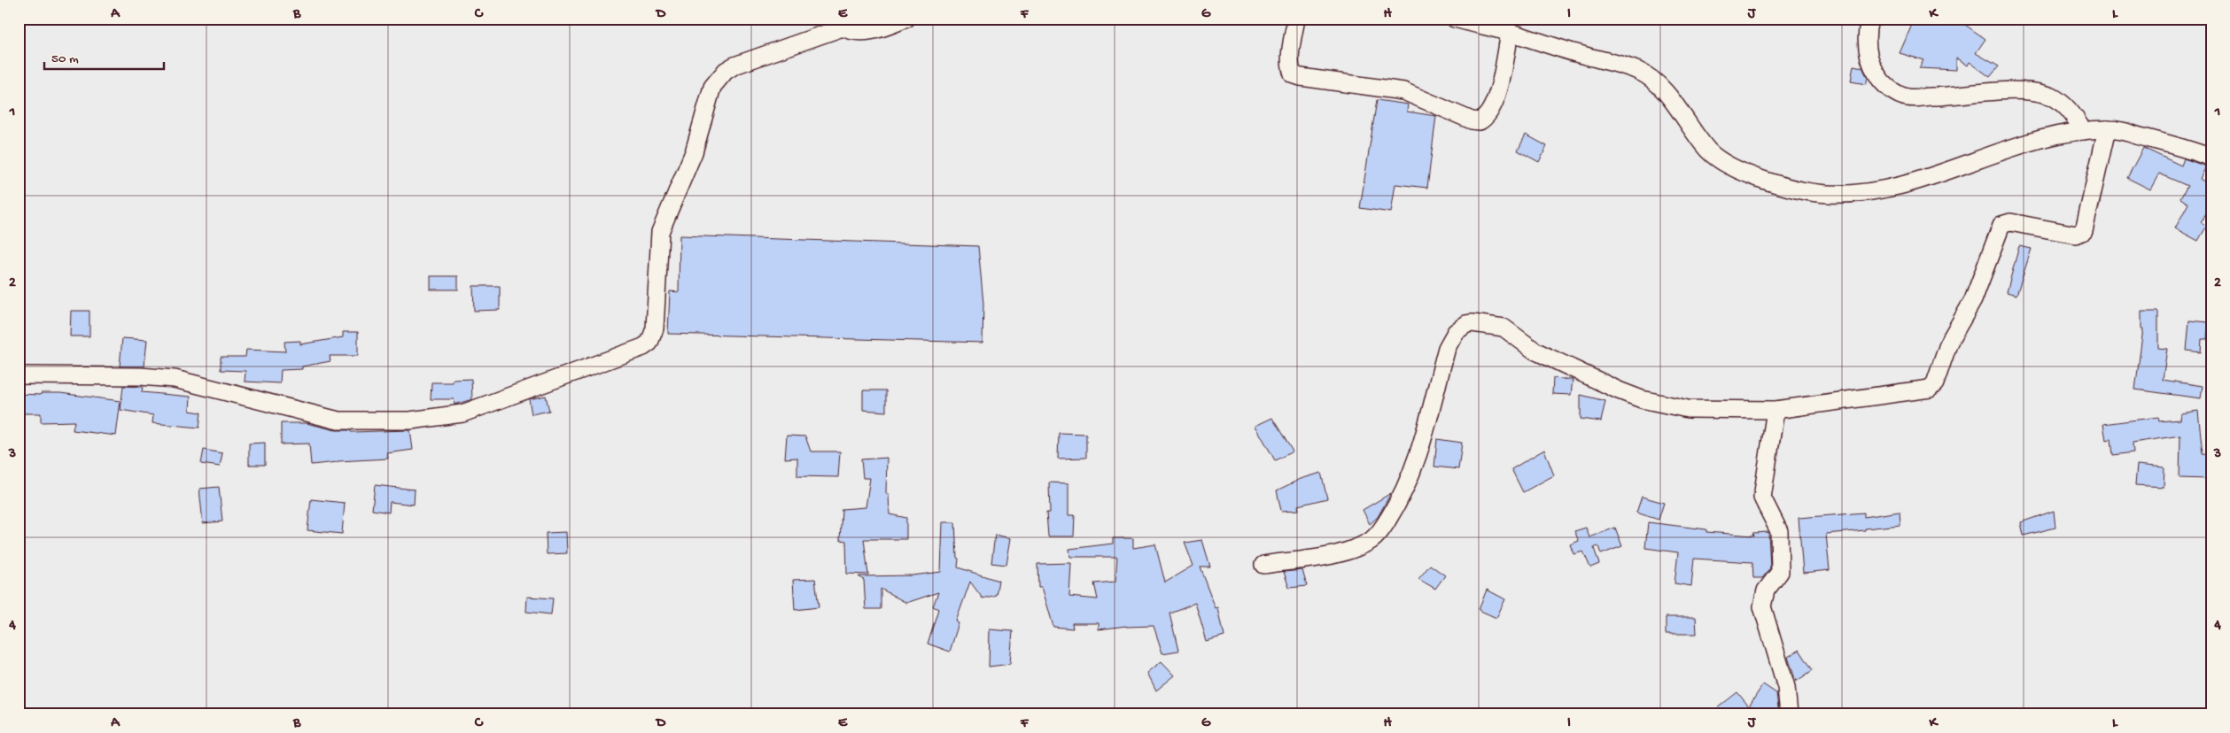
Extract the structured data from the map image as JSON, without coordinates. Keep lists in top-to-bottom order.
{
  "scale_bar": "50 m",
  "grid": {
    "columns": [
      "A",
      "B",
      "C",
      "D",
      "E",
      "F",
      "G",
      "H",
      "I",
      "J",
      "K",
      "L"
    ],
    "rows": [
      "1",
      "2",
      "3",
      "4"
    ]
  }
}
